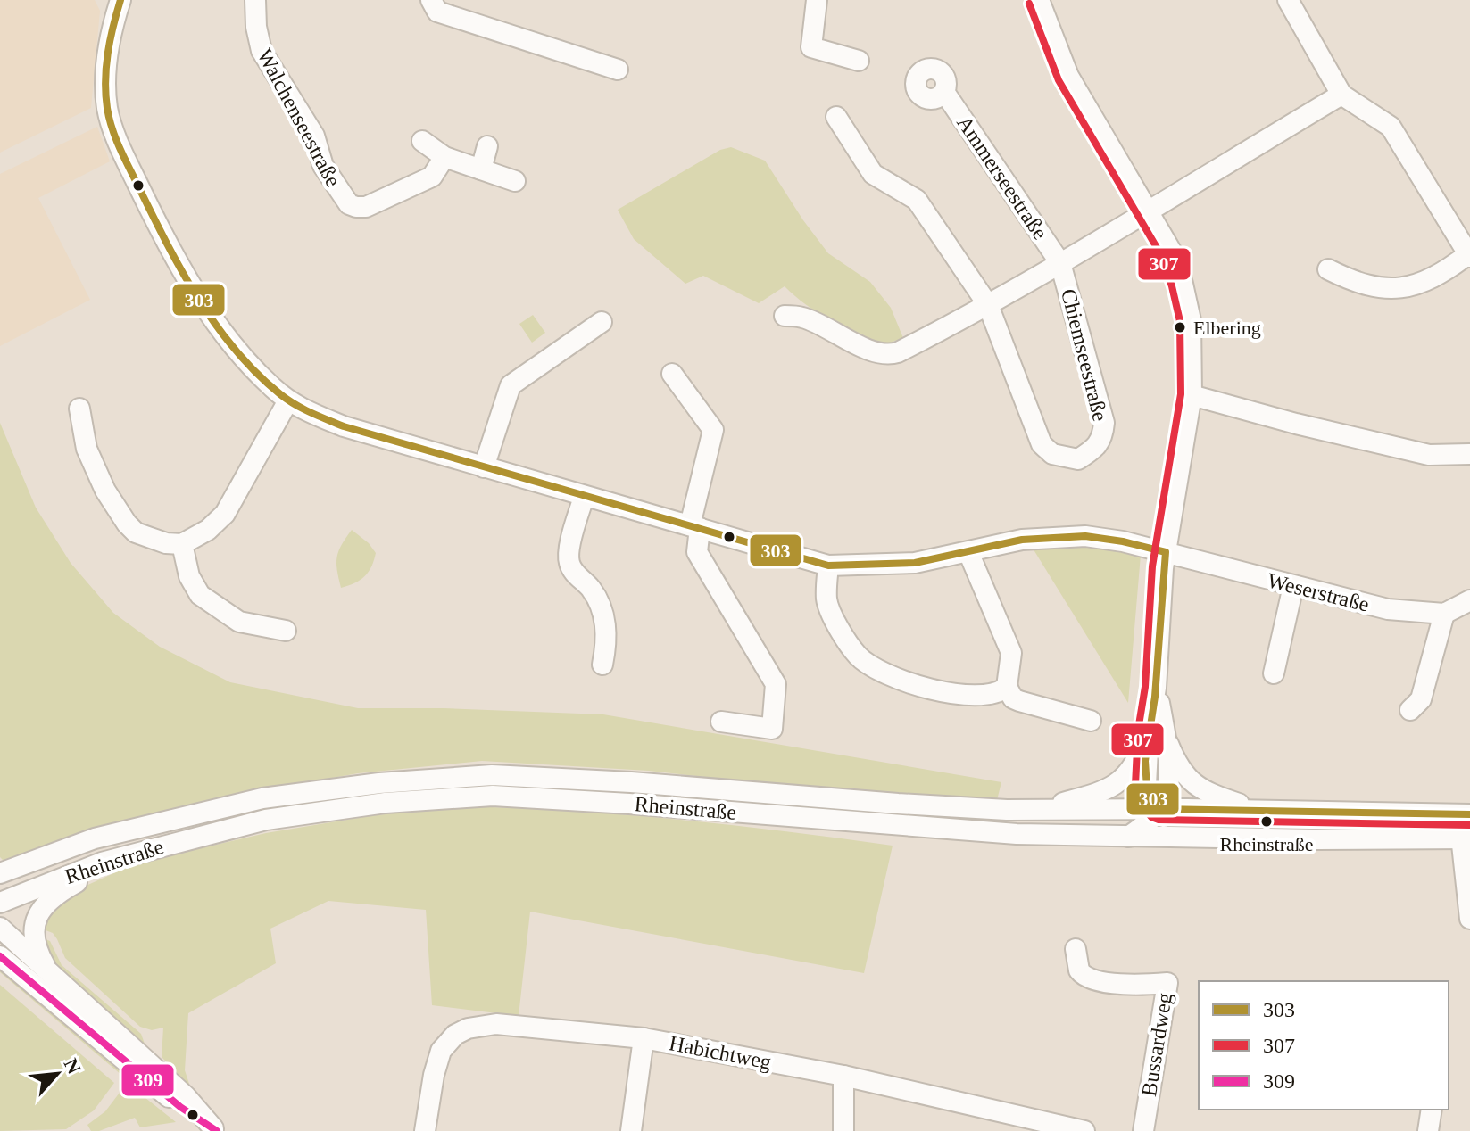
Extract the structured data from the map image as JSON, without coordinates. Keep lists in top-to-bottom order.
{
  "streets": {
    "street": [
      "Walchenseestraße",
      "Ammerseestraße",
      "Chiemseestraße",
      "Weserstraße",
      "Rheinstraße",
      "Bussardweg",
      "Habichtweg"
    ]
  },
  "crossings": [
    ["Ammerseestraße", "Chiemseestraße"]
  ],
  "places": ["Elbering", "Rheinstraße"],
  "lines": ["transit line 303", "transit line 307", "transit line 309"],
  "legend": ["303", "307", "309"],
  "north": "top right"
}
